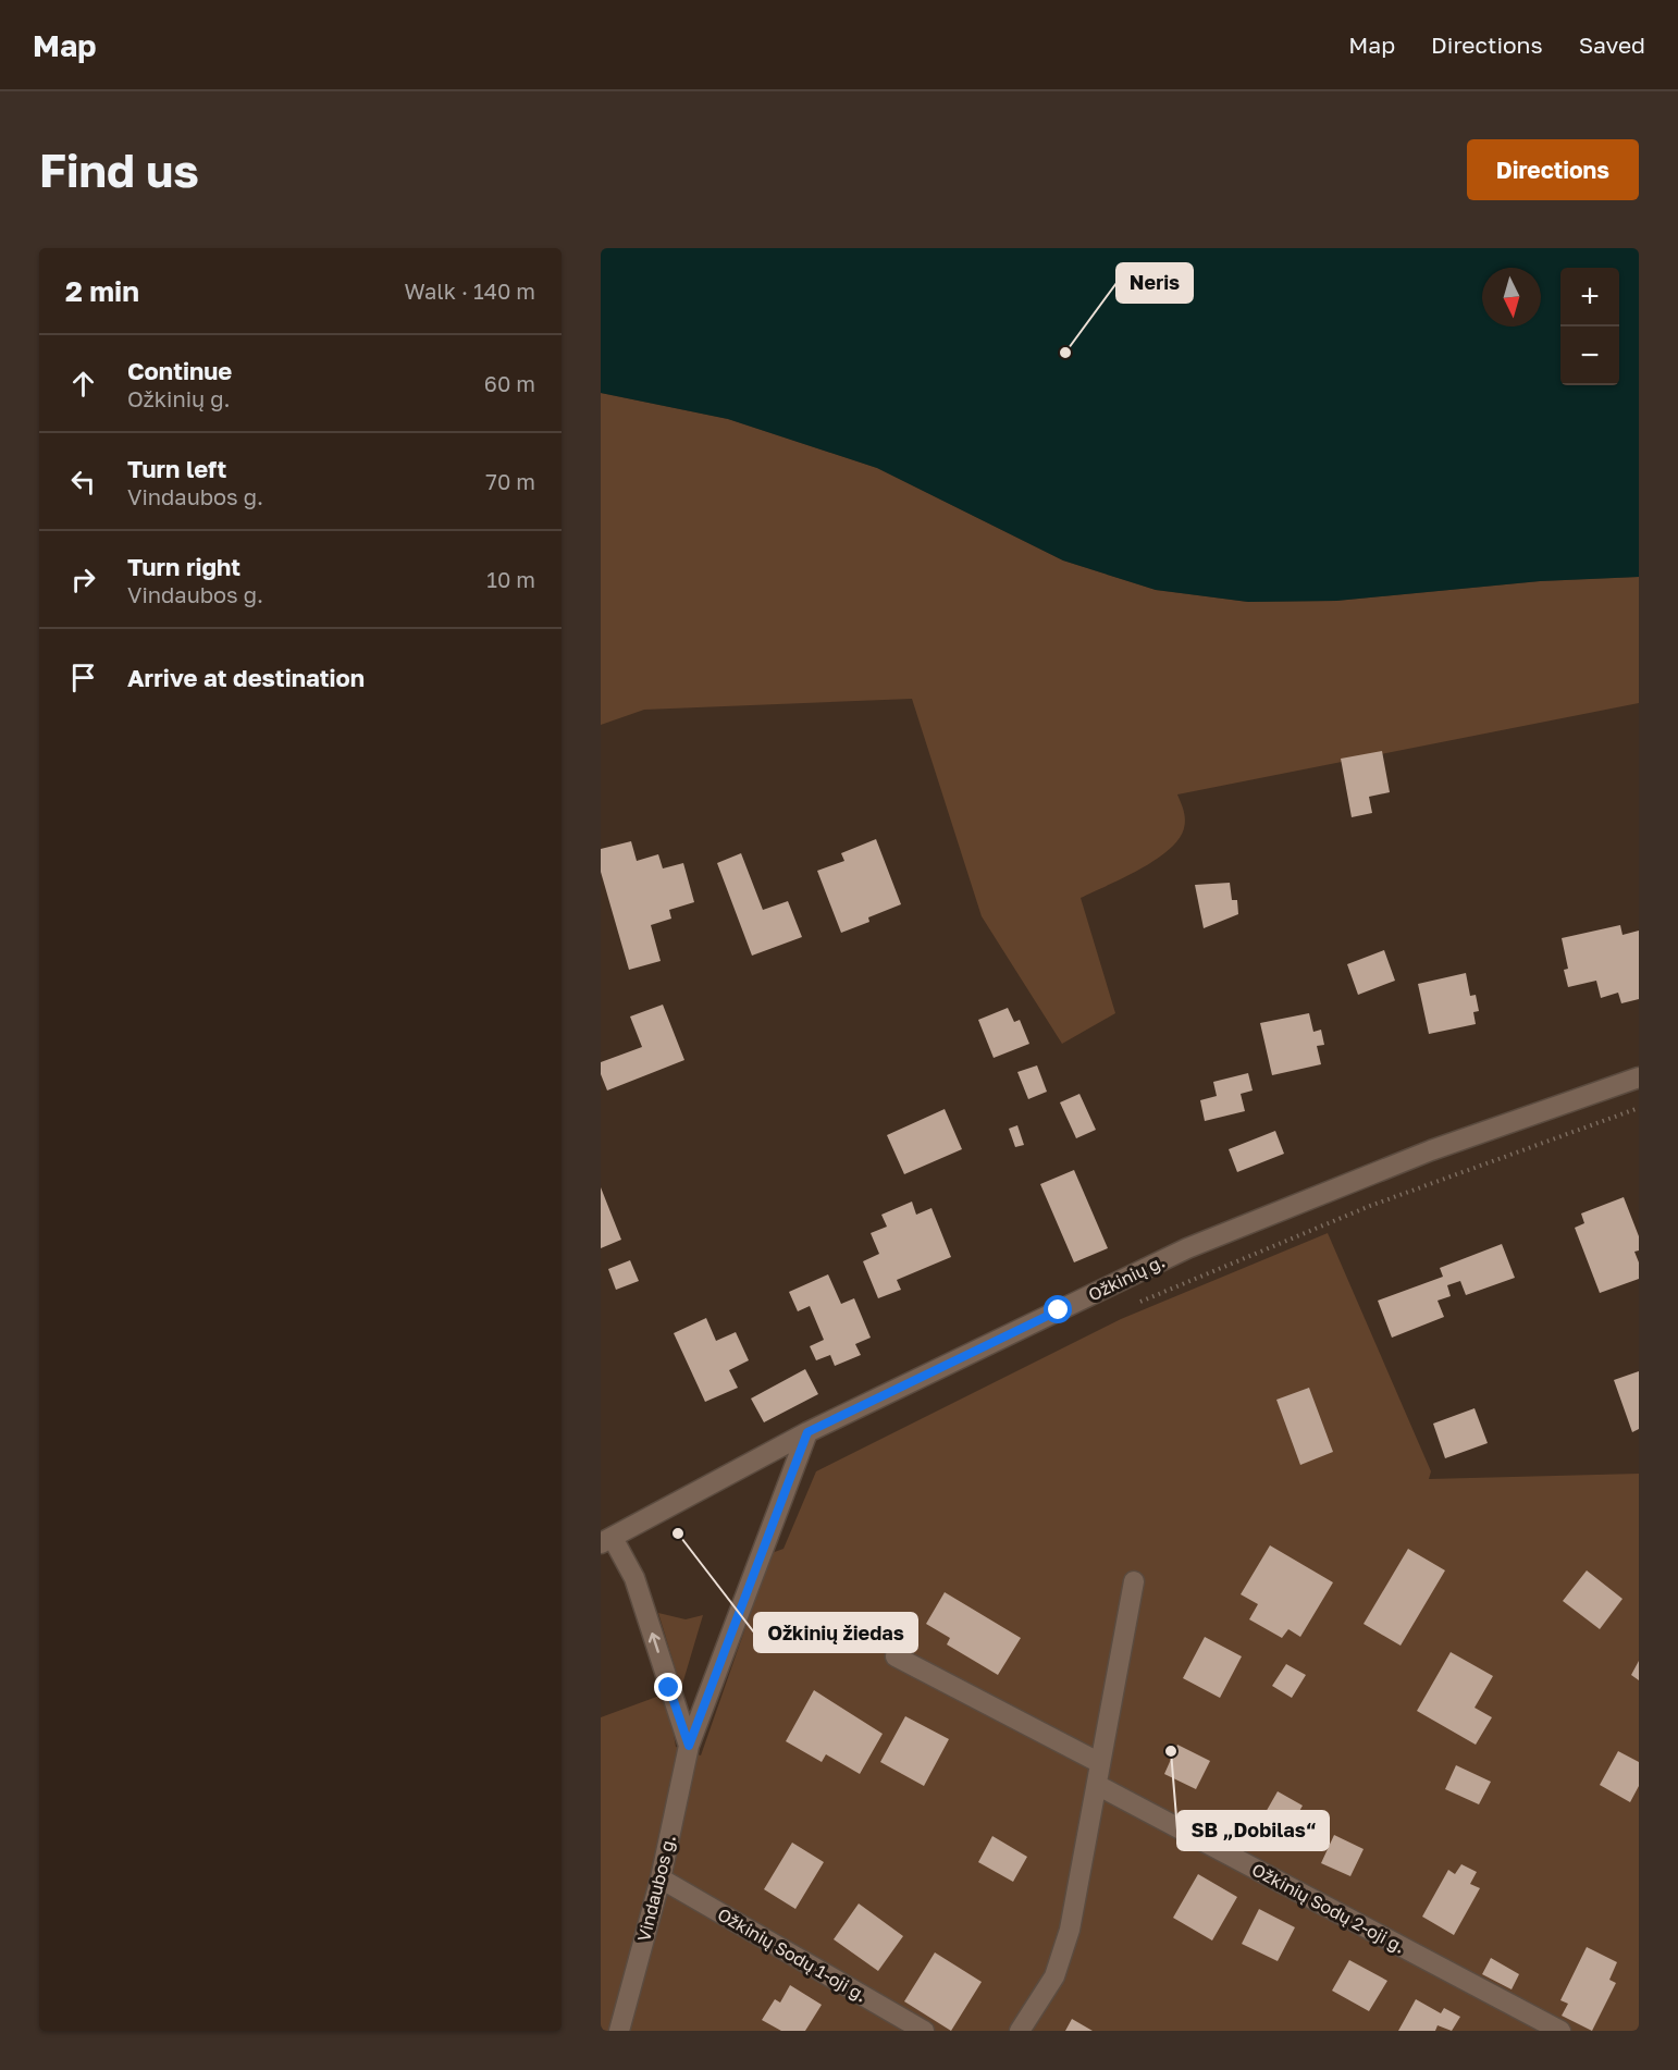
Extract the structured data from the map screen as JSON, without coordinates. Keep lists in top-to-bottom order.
{
  "streets": {
    "street": [
      "Ožkinių g.",
      "Vindaubos g.",
      "Ožkinių Sodų 2-oji g.",
      "Ožkinių Sodų 1-oji g."
    ]
  },
  "crossings": [
    ["Ožkinių g.", "Vindaubos g."],
    ["Vindaubos g.", "Ožkinių Sodų 1-oji g."]
  ],
  "places": ["Neris", "Ožkinių žiedas", "SB „Dobilas“"],
  "north": "bottom",
  "page": {
    "header": "Map",
    "nav": ["Map", "Directions", "Saved"],
    "buttons": "Directions",
    "title": "Find us",
    "heading": ["2 min", "Walk · 140 m"],
    "map_buttons": ["+", "−"],
    "list": [
      ["Continue", "Ožkinių g.", "60 m"],
      ["Turn left", "Vindaubos g.", "70 m"],
      ["Turn right", "Vindaubos g.", "10 m"],
      "Arrive at destination"
    ]
  }
}
